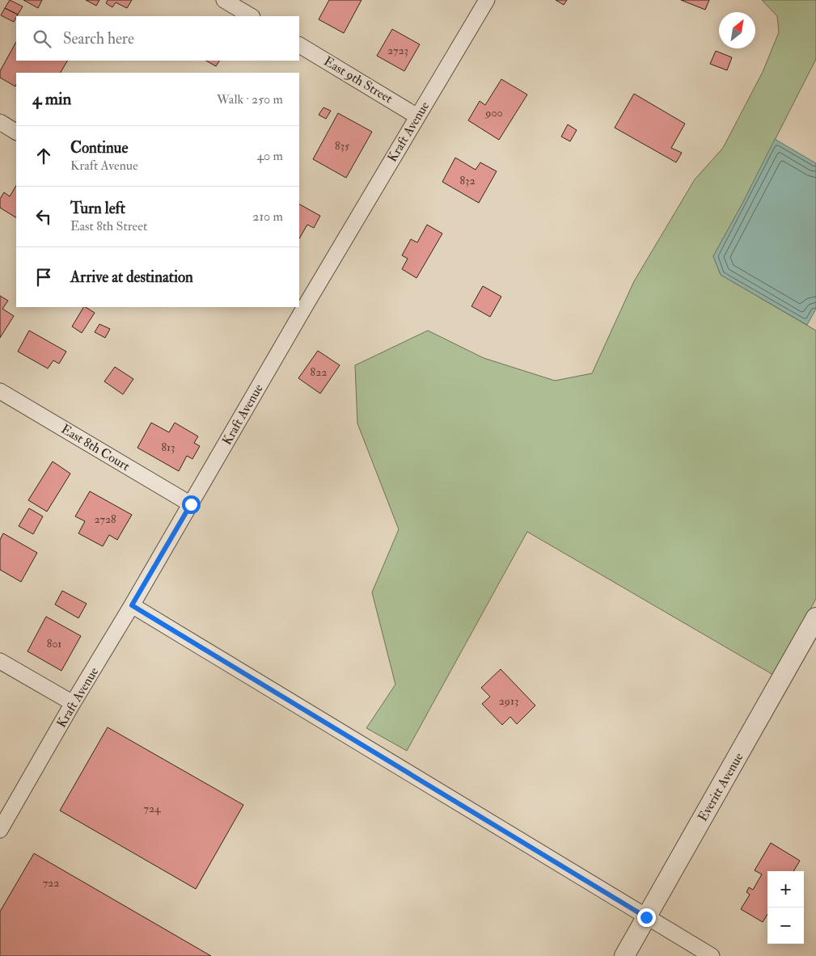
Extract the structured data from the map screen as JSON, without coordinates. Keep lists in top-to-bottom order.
{
  "streets": {
    "street": [
      "East 9th Street",
      "Kraft Avenue",
      "East 8th Court",
      "Everitt Avenue"
    ]
  },
  "crossings": [
    ["East 9th Street", "Kraft Avenue"],
    ["Kraft Avenue", "East 8th Court"]
  ],
  "house_numbers": [
    "2723",
    "900",
    "835",
    "832",
    "822",
    "813",
    "2728",
    "801",
    "2913",
    "724",
    "722"
  ],
  "north": "top right",
  "page": {
    "search": "Search here",
    "heading": ["4 min", "Walk · 250 m"],
    "list": [
      ["Continue", "Kraft Avenue", "40 m"],
      ["Turn left", "East 8th Street", "210 m"],
      "Arrive at destination"
    ],
    "map_buttons": ["+", "−"]
  }
}
